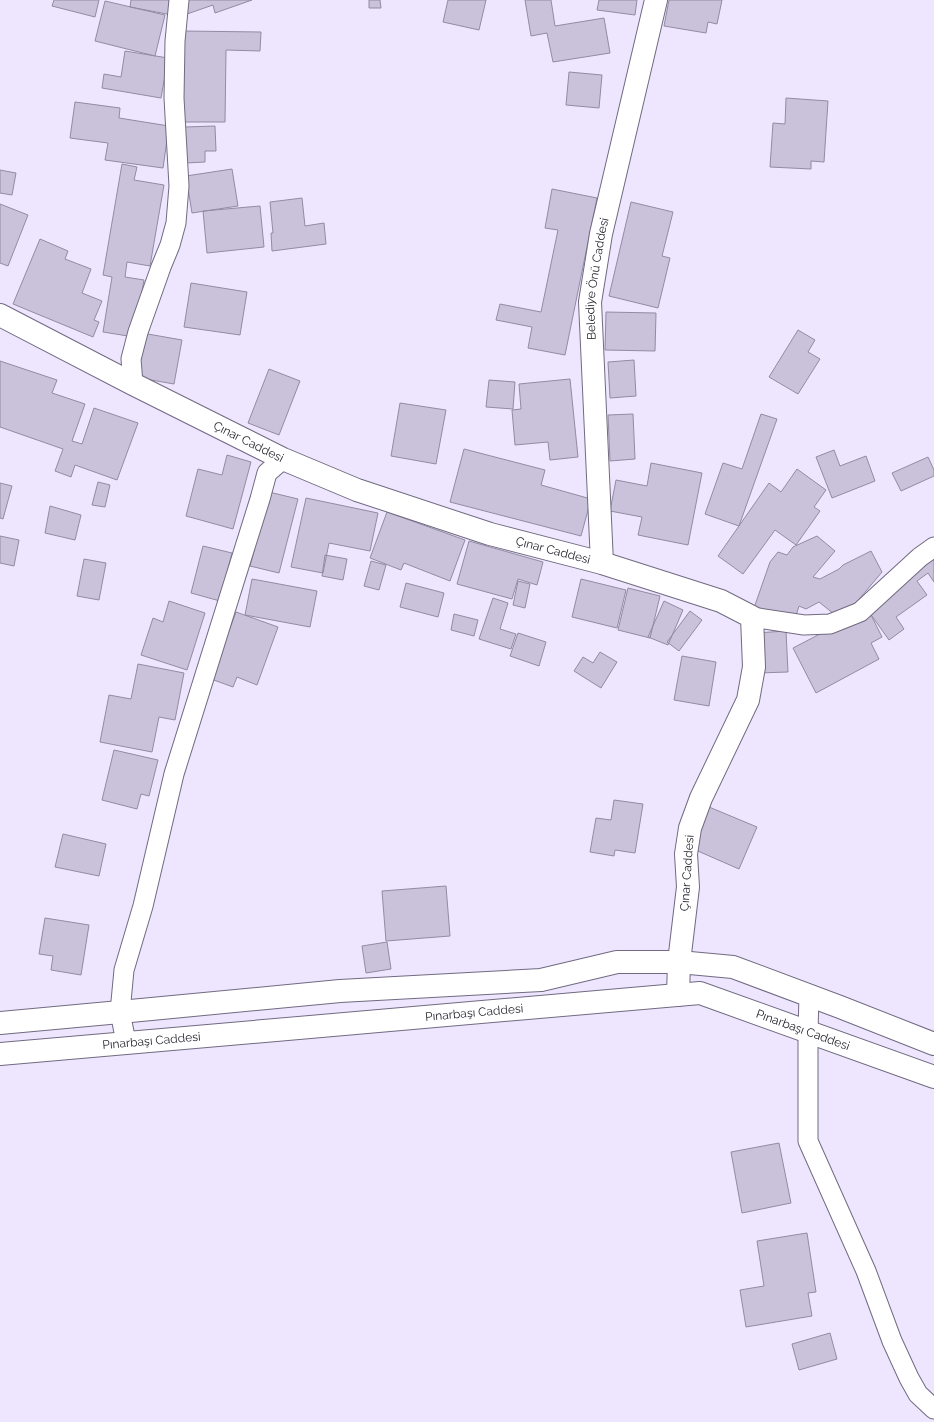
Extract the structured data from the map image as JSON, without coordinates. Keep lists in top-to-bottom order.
{
  "streets": {
    "street": ["Belediye Önü Caddesi", "Çınar Caddesi", "Pınarbaşı Caddesi"]
  },
  "crossings": [
    ["Belediye Önü Caddesi", "Çınar Caddesi"],
    ["Çınar Caddesi", "Pınarbaşı Caddesi"]
  ]
}
